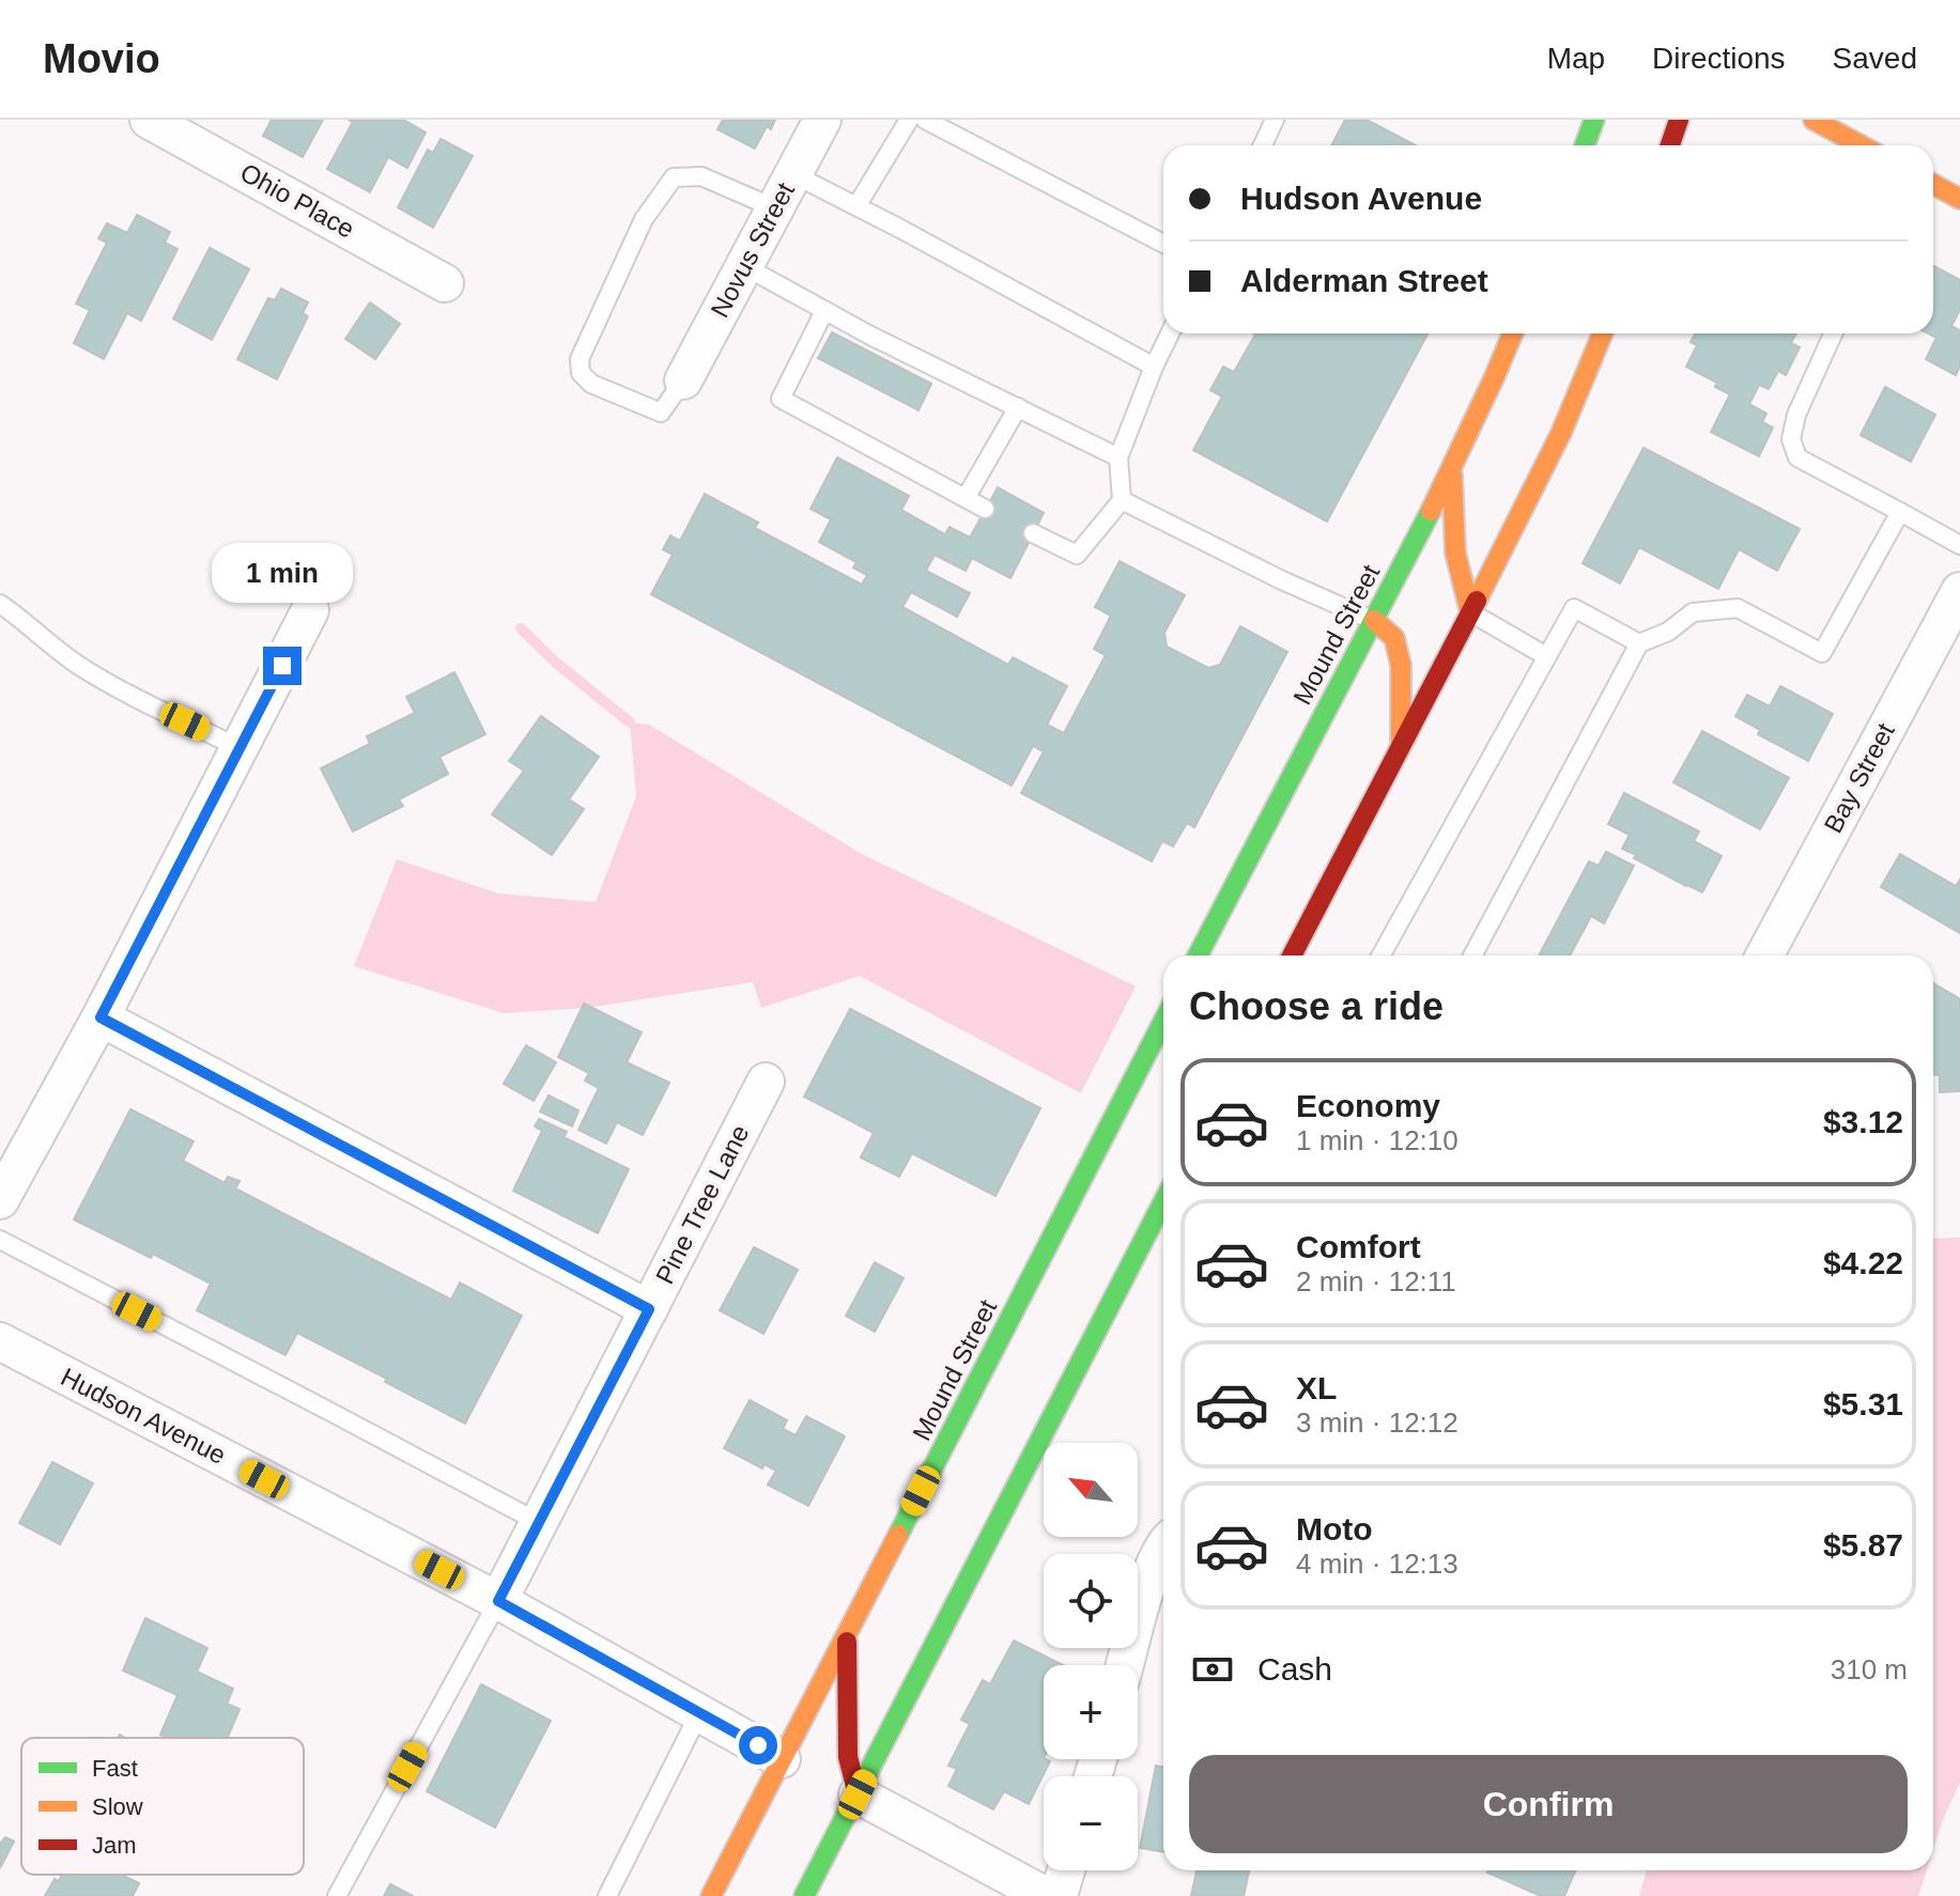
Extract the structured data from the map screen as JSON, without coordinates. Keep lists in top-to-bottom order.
{
  "streets": {
    "main road": ["Mound Street"],
    "street": [
      "Ohio Place",
      "Novus Street",
      "Bay Street",
      "Pine Tree Lane",
      "Hudson Avenue"
    ]
  },
  "crossings": [
    ["Mound Street", "Hudson Avenue"],
    ["Pine Tree Lane", "Hudson Avenue"]
  ],
  "legend": ["Fast", "Slow", "Jam"],
  "north": "top left",
  "page": {
    "header": "Movio",
    "nav": ["Map", "Directions", "Saved"],
    "banner": ["Hudson Avenue", "Alderman Street"],
    "bubble": "1 min",
    "heading": "Choose a ride",
    "list": [
      {
        "name": "Economy",
        "note": "1 min · 12:10",
        "value": "$3.12"
      },
      {
        "name": "Comfort",
        "note": "2 min · 12:11",
        "value": "$4.22"
      },
      {
        "name": "XL",
        "note": "3 min · 12:12",
        "value": "$5.31"
      },
      {
        "name": "Moto",
        "note": "4 min · 12:13",
        "value": "$5.87"
      }
    ],
    "map_buttons": ["+", "−"],
    "pay": ["Cash", "310 m"],
    "buttons": "Confirm"
  }
}
